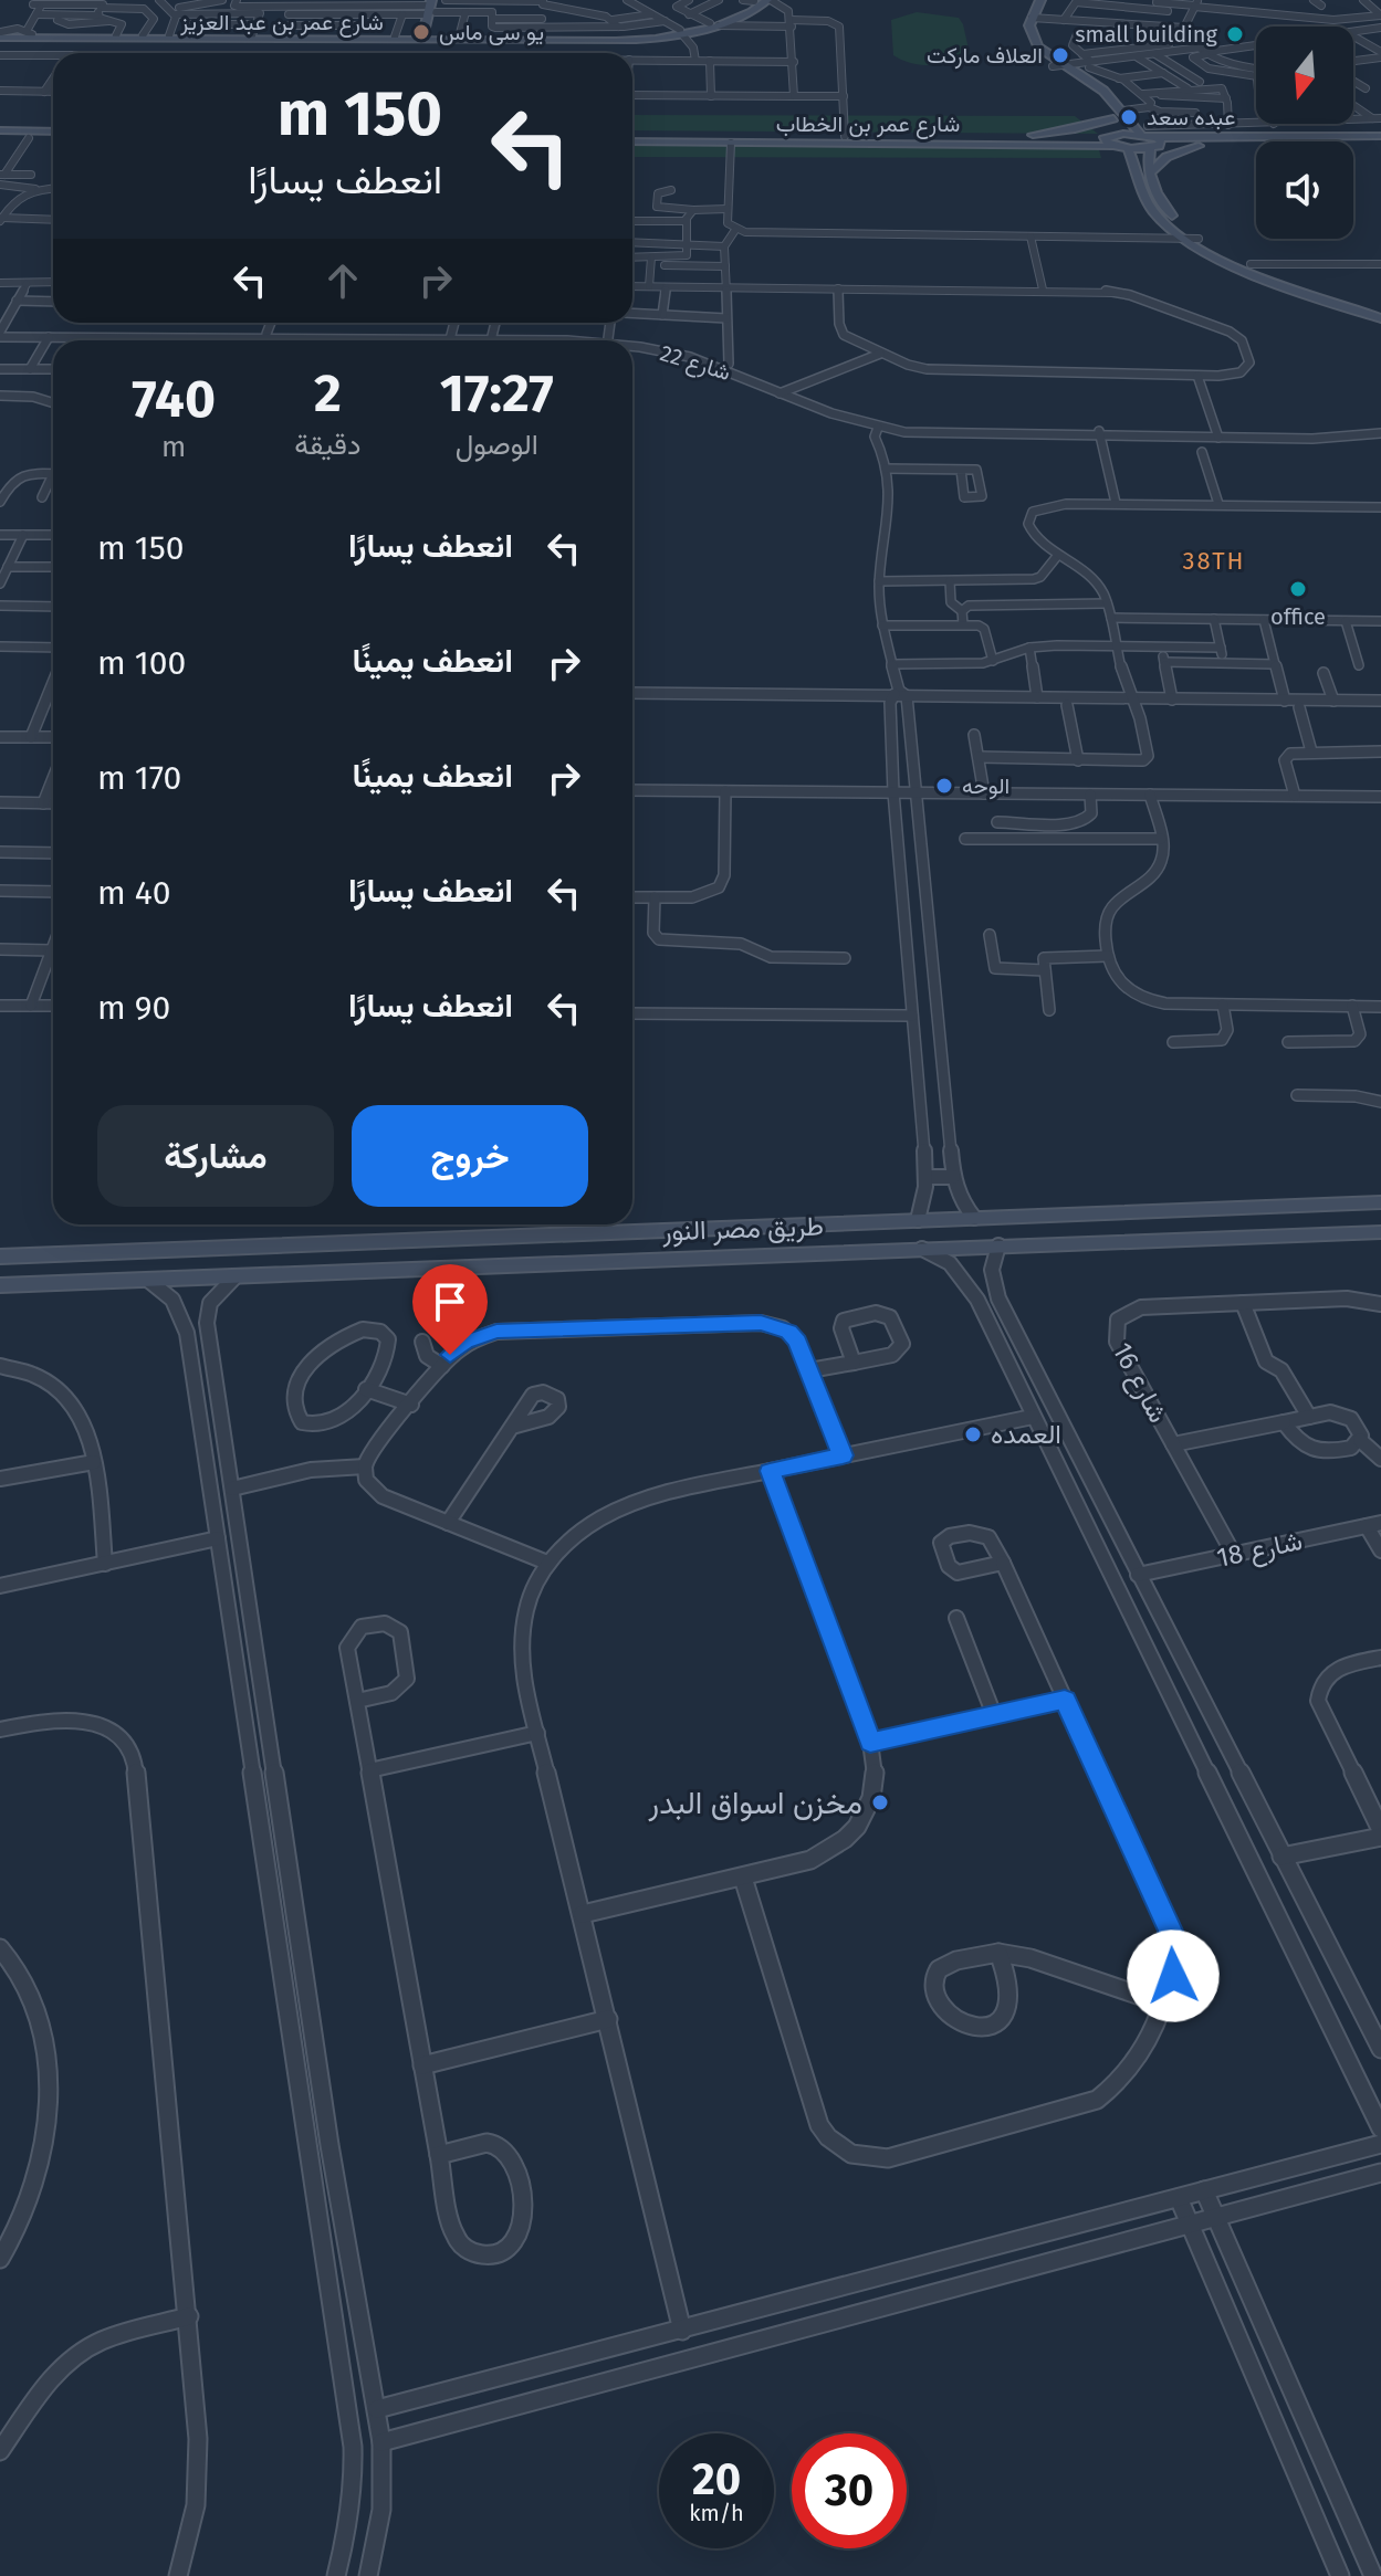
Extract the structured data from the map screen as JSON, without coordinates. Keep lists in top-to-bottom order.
{
  "streets": {
    "street": [
      "شارع عمر بن عبد العزيز",
      "شارع عمر بن الخطاب",
      "شارع 22",
      "طريق مصر النور",
      "شارع 16",
      "شارع 18"
    ]
  },
  "crossings": [
    ["شارع 16", "شارع 18"]
  ],
  "districts": ["38TH"],
  "places": [
    "يو سى ماس",
    "small building",
    "العلاف ماركت",
    "عبده سعد",
    "office",
    "الوحه",
    "العمده",
    "مخزن اسواق البدر"
  ],
  "north": "bottom",
  "page": {
    "turn": ["150 m", "انعطف يسارًا"],
    "eta": [
      "17:27",
      "الوصول",
      "2",
      "دقيقة",
      "740",
      "m"
    ],
    "list": [
      {
        "name": "انعطف يسارًا",
        "value": "150 m"
      },
      {
        "name": "انعطف يمينًا",
        "value": "100 m"
      },
      {
        "name": "انعطف يمينًا",
        "value": "170 m"
      },
      {
        "name": "انعطف يسارًا",
        "value": "40 m"
      },
      {
        "name": "انعطف يسارًا",
        "value": "90 m"
      }
    ],
    "buttons": ["خروج", "مشاركة"],
    "speed": "20 km/h",
    "limit": "30"
  }
}
